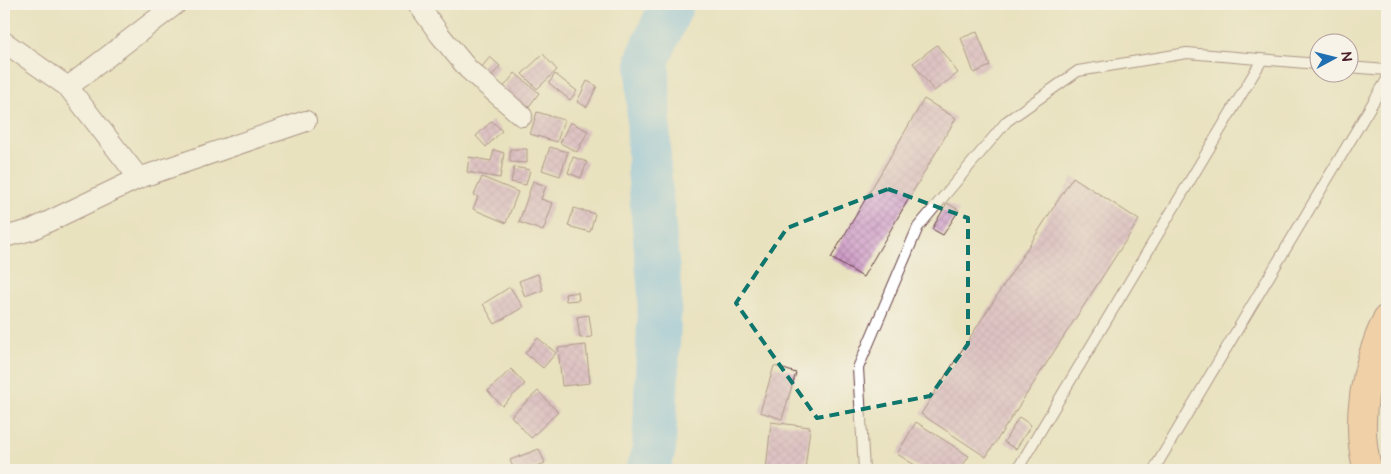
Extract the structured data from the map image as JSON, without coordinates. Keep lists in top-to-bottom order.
{
  "north": "right"
}
